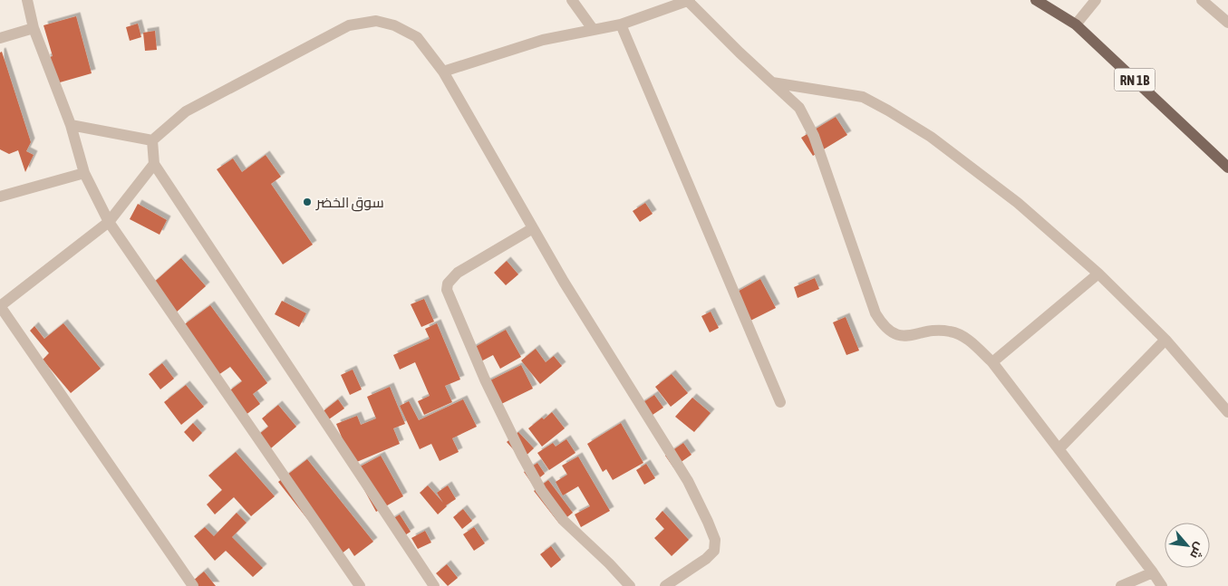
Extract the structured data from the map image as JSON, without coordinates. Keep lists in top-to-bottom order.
{
  "streets": {
    "main road": ["RN 1B"]
  },
  "places": ["سوق الخضر"],
  "north": "bottom right"
}
